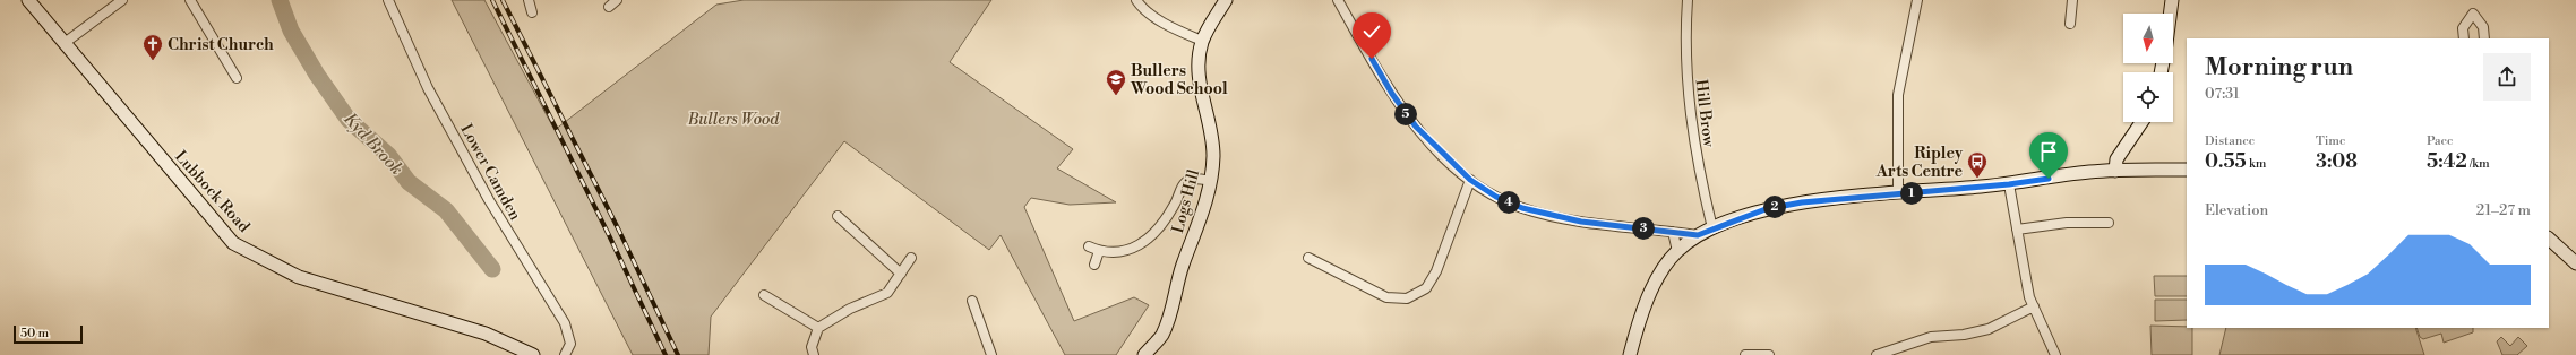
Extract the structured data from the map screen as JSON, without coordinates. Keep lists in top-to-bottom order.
{
  "streets": {
    "street": [
      "Hill Brow",
      "Lower Camden",
      "Lubbock Road",
      "Logs Hill"
    ]
  },
  "water": ["Kyd Brook"],
  "parks": ["Bullers Wood"],
  "places": {
    "church": ["Christ Church"],
    "school or university": ["Bullers Wood School"],
    "bus stop": ["Ripley Arts Centre"]
  },
  "scale_bar": "50 m",
  "north": "bottom",
  "page": {
    "heading": ["Morning run", "07:31"],
    "pins": [
      "5",
      "1",
      "4",
      "2",
      "3"
    ],
    "stats": [
      ["Distance", "0.55 km"],
      ["Time", "3:08"],
      ["Pace", "5:42 /km"]
    ],
    "chart": ["Elevation", "21–27 m"],
    "scale": "50 m"
  }
}
